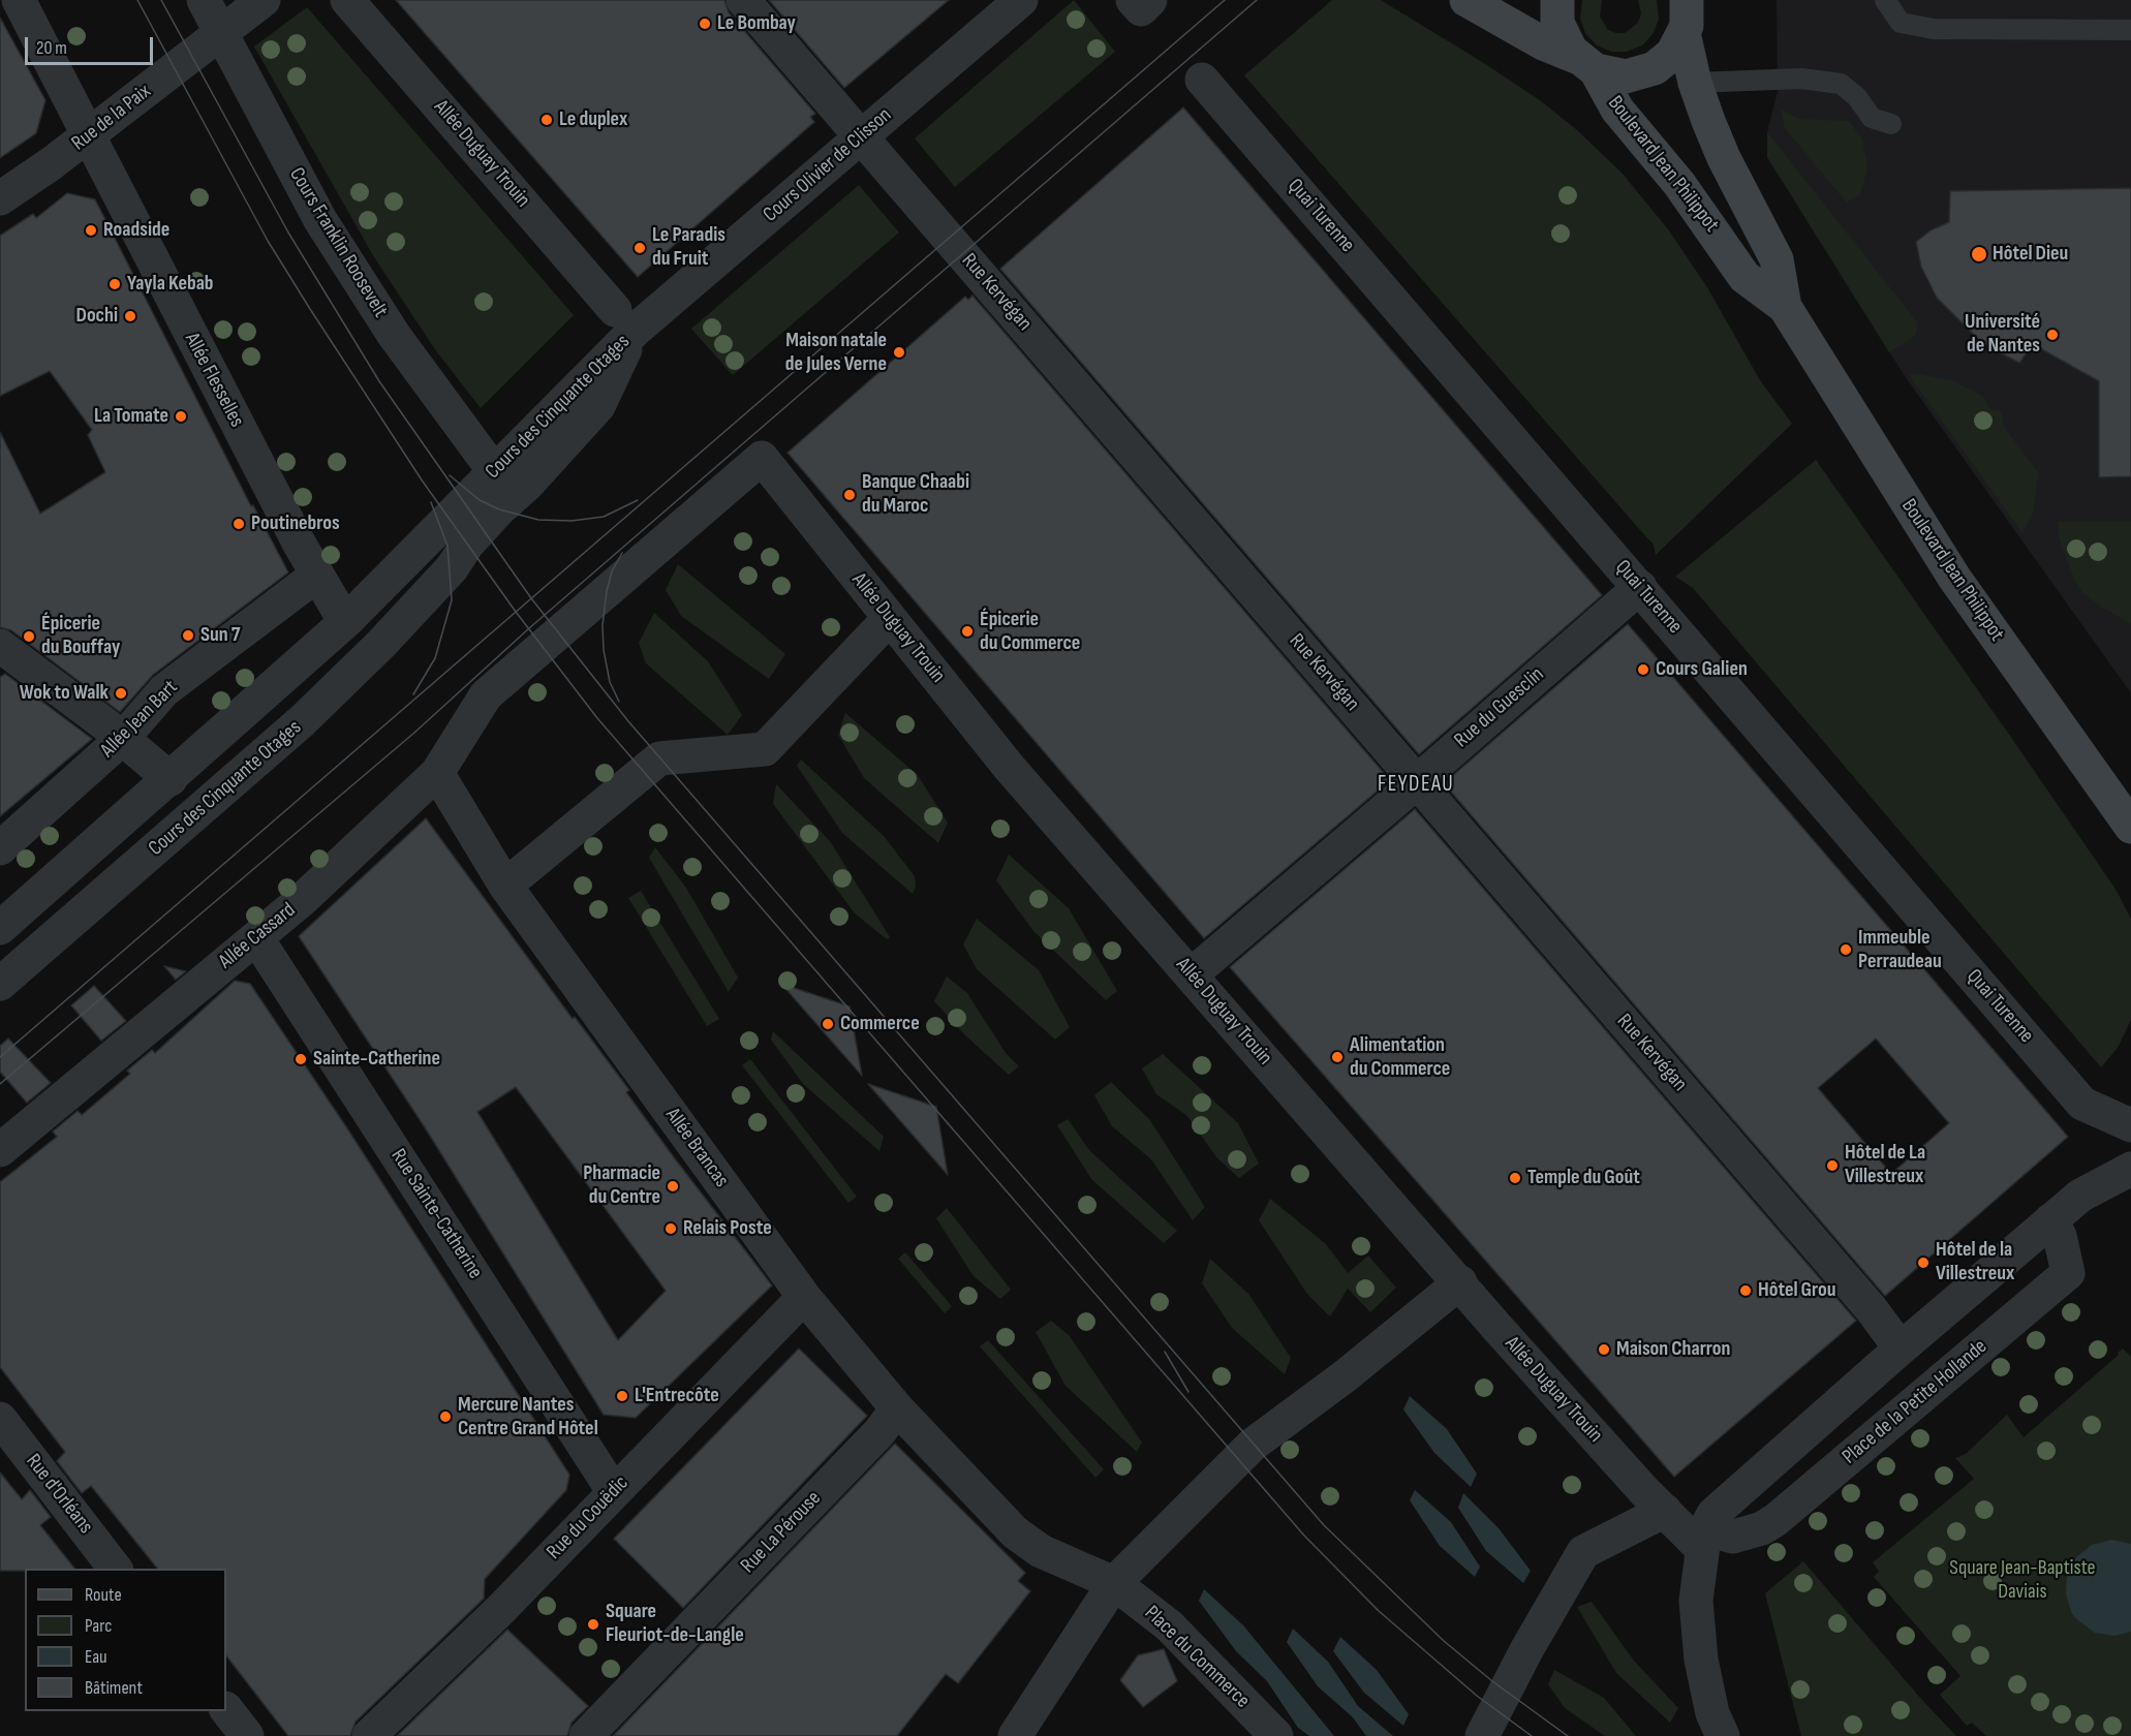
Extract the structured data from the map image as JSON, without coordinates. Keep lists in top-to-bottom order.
{
  "streets": {
    "main road": ["Boulevard Jean Philippot"],
    "street": [
      "Rue de la Paix",
      "Allée Duguay Trouin",
      "Cours Olivier de Clisson",
      "Quai Turenne",
      "Cours Franklin Roosevelt",
      "Rue Kervégan",
      "Allée Flesselles",
      "Cours des Cinquante Otages",
      "Rue du Guesclin",
      "Allée Jean Bart",
      "Allée Cassard",
      "Allée Brancas",
      "Rue Sainte-Catherine",
      "Place de la Petite Hollande",
      "Rue d'Orléans",
      "Rue du Couëdic",
      "Rue La Pérouse",
      "Place du Commerce"
    ]
  },
  "crossings": [
    ["Rue de la Paix", "Cours Franklin Roosevelt"],
    ["Rue de la Paix", "Allée Flesselles"],
    ["Allée Duguay Trouin", "Cours Olivier de Clisson"],
    ["Allée Duguay Trouin", "Cours des Cinquante Otages"],
    ["Allée Duguay Trouin", "Rue du Guesclin"],
    ["Allée Duguay Trouin", "Allée Cassard"],
    ["Allée Duguay Trouin", "Place de la Petite Hollande"],
    ["Cours Olivier de Clisson", "Rue Kervégan"],
    ["Cours Olivier de Clisson", "Cours des Cinquante Otages"],
    ["Quai Turenne", "Rue du Guesclin"],
    ["Cours Franklin Roosevelt", "Cours des Cinquante Otages"],
    ["Rue Kervégan", "Rue du Guesclin"],
    ["Allée Flesselles", "Cours des Cinquante Otages"],
    ["Allée Flesselles", "Allée Jean Bart"],
    ["Allée Cassard", "Allée Brancas"],
    ["Allée Cassard", "Rue Sainte-Catherine"],
    ["Allée Brancas", "Rue du Couëdic"],
    ["Allée Brancas", "Rue La Pérouse"],
    ["Allée Brancas", "Place du Commerce"],
    ["Rue Sainte-Catherine", "Rue du Couëdic"]
  ],
  "districts": ["FEYDEAU"],
  "parks": ["Square Jean-Baptiste Daviais"],
  "places": [
    "Le Bombay",
    "Le duplex",
    "Roadside",
    "Le Paradis du Fruit",
    "Hôtel Dieu",
    "Yayla Kebab",
    "Dochi",
    "Université de Nantes",
    "Maison natale de Jules Verne",
    "La Tomate",
    "Banque Chaabi du Maroc",
    "Poutinebros",
    "Épicerie du Commerce",
    "Sun 7",
    "Épicerie du Bouffay",
    "Cours Galien",
    "Wok to Walk",
    "Immeuble Perraudeau",
    "Commerce",
    "Alimentation du Commerce",
    "Sainte-Catherine",
    "Hôtel de La Villestreux",
    "Temple du Goût",
    "Pharmacie du Centre",
    "Relais Poste",
    "Hôtel de la Villestreux",
    "Hôtel Grou",
    "Maison Charron",
    "L'Entrecôte",
    "Mercure Nantes Centre Grand Hôtel",
    "Square Fleuriot-de-Langle"
  ],
  "legend": [
    "Route",
    "Parc",
    "Eau",
    "Bâtiment"
  ],
  "scale_bar": "20 m"
}
